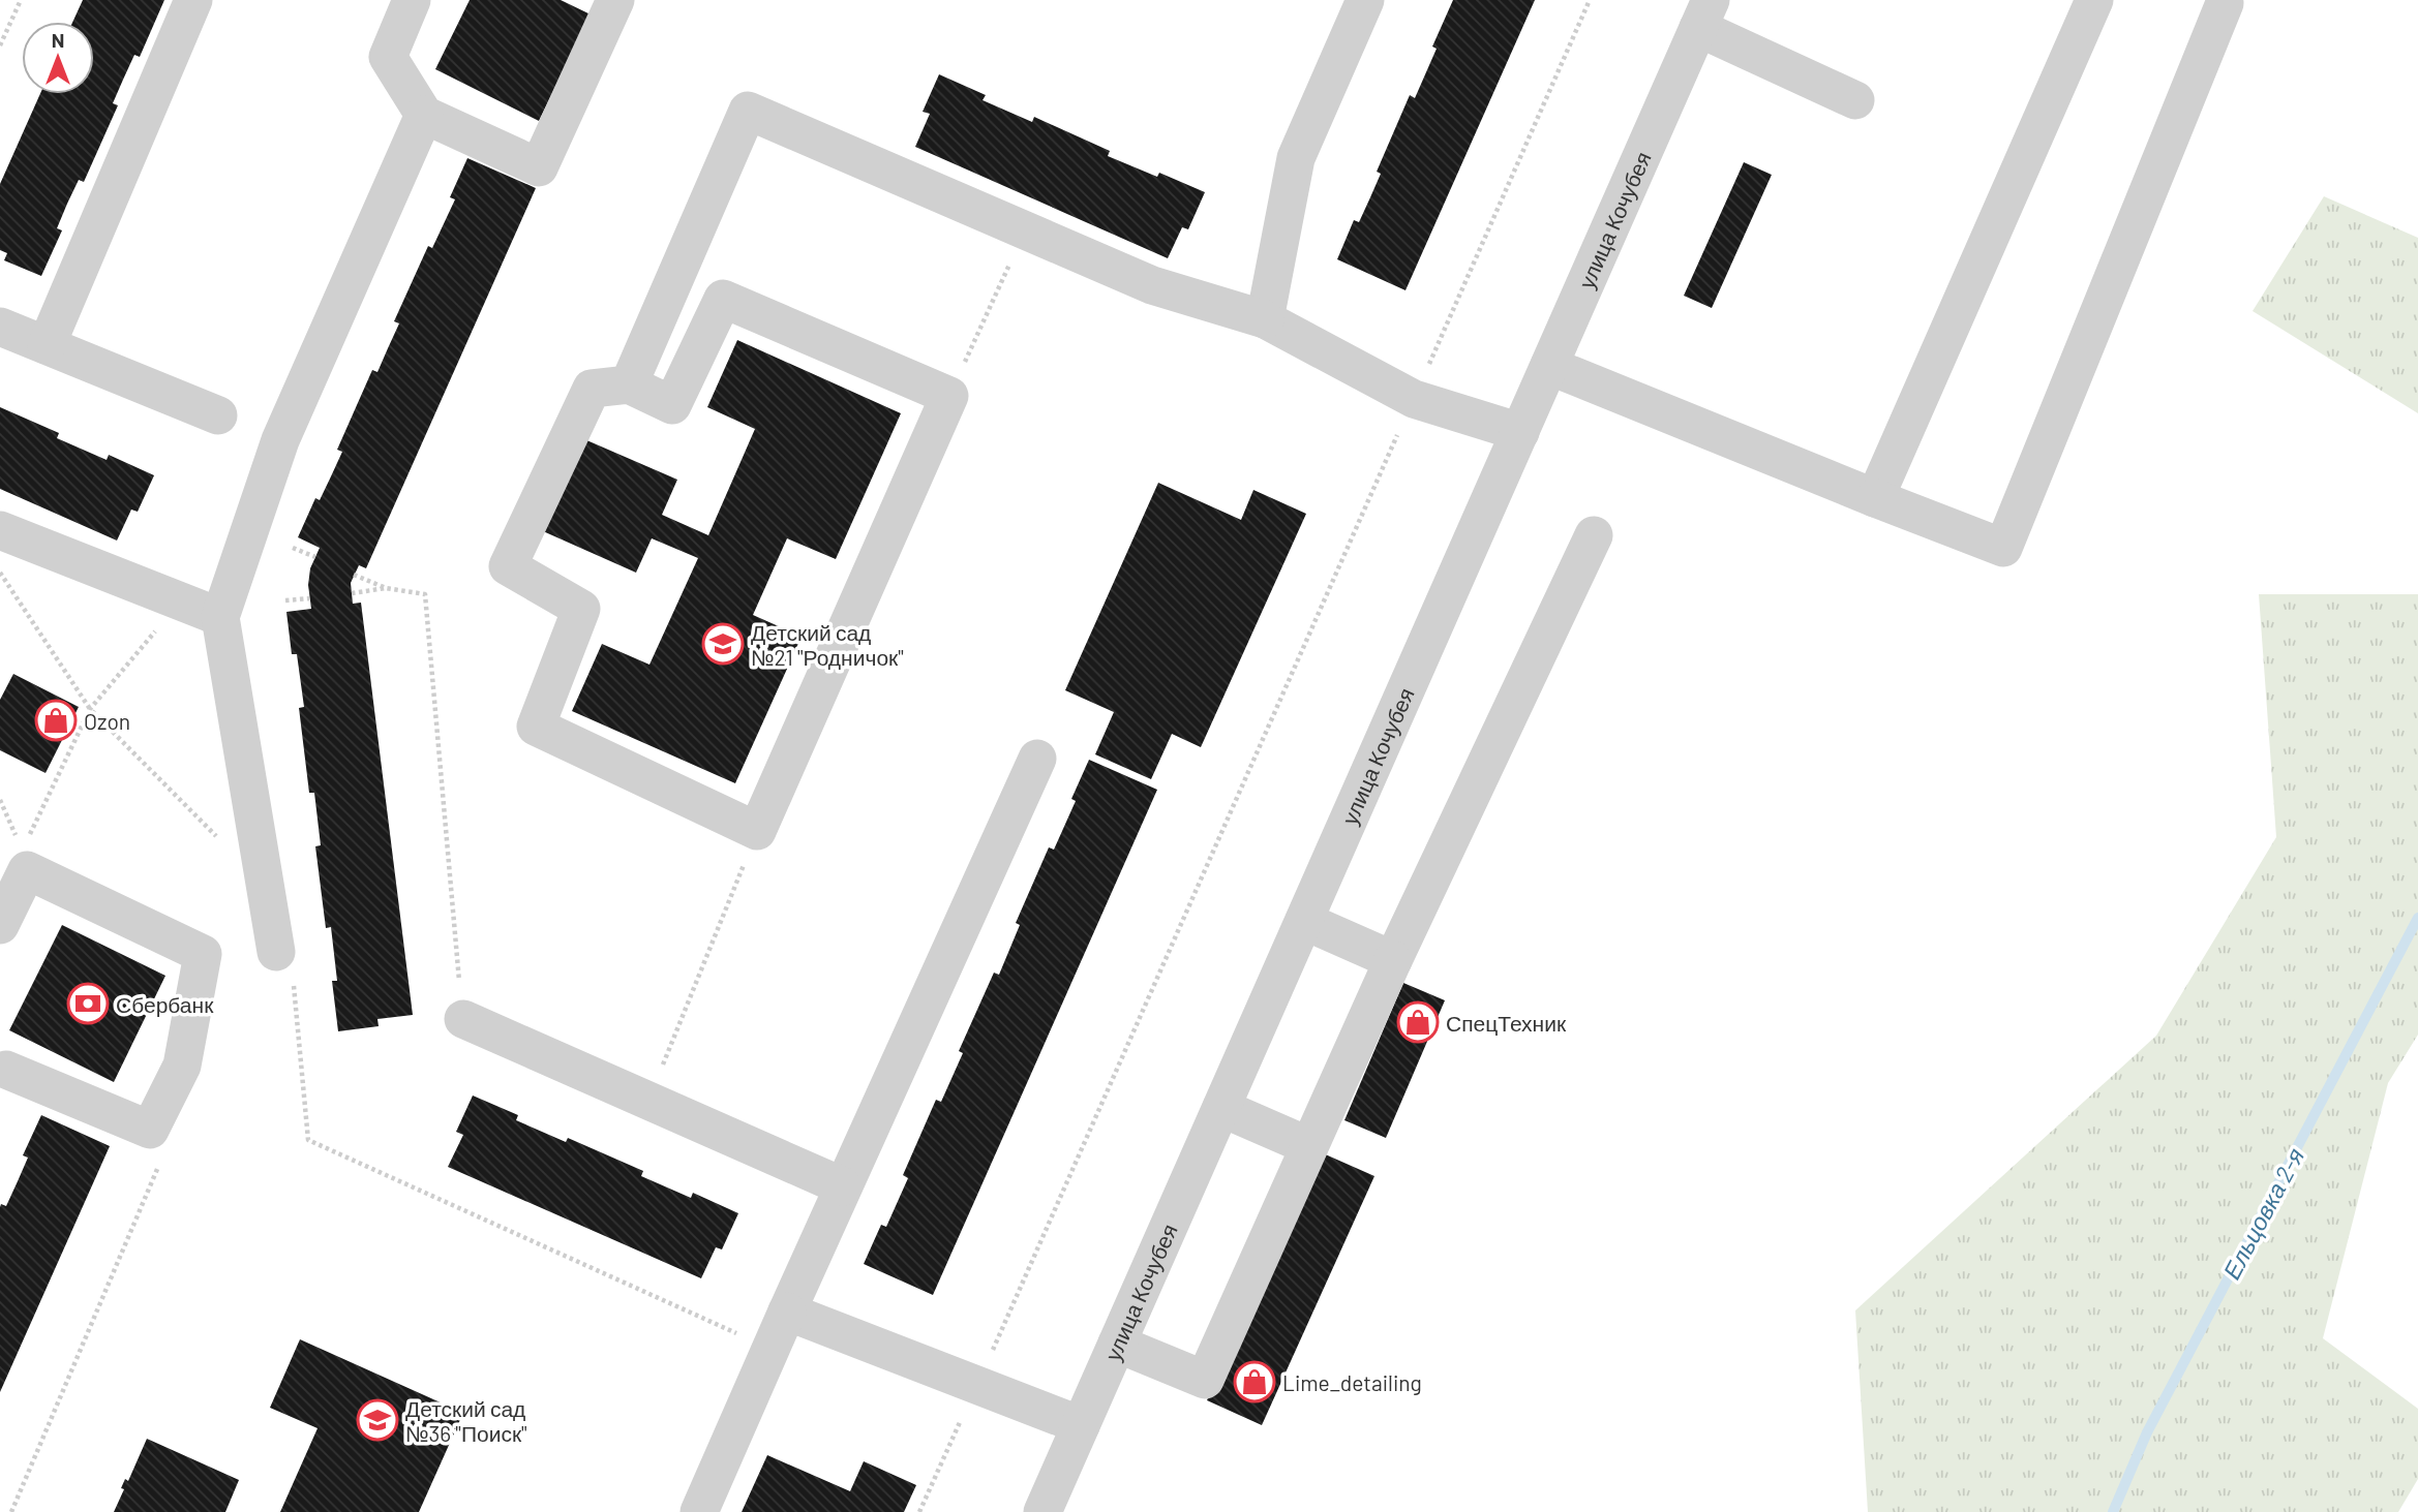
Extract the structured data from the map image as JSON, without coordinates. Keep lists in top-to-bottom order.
{
  "streets": {
    "street": ["улица Кочубея"]
  },
  "water": ["Ельцовка 2-я"],
  "places": {
    "school or university": ["Детский сад №21 \"Родничок\"", "Детский сад №36 \"Поиск\""],
    "shop": ["Ozon", "СпецТехник", "Lime_detailing"],
    "bank": ["Сбербанк"]
  },
  "north": "top"
}
